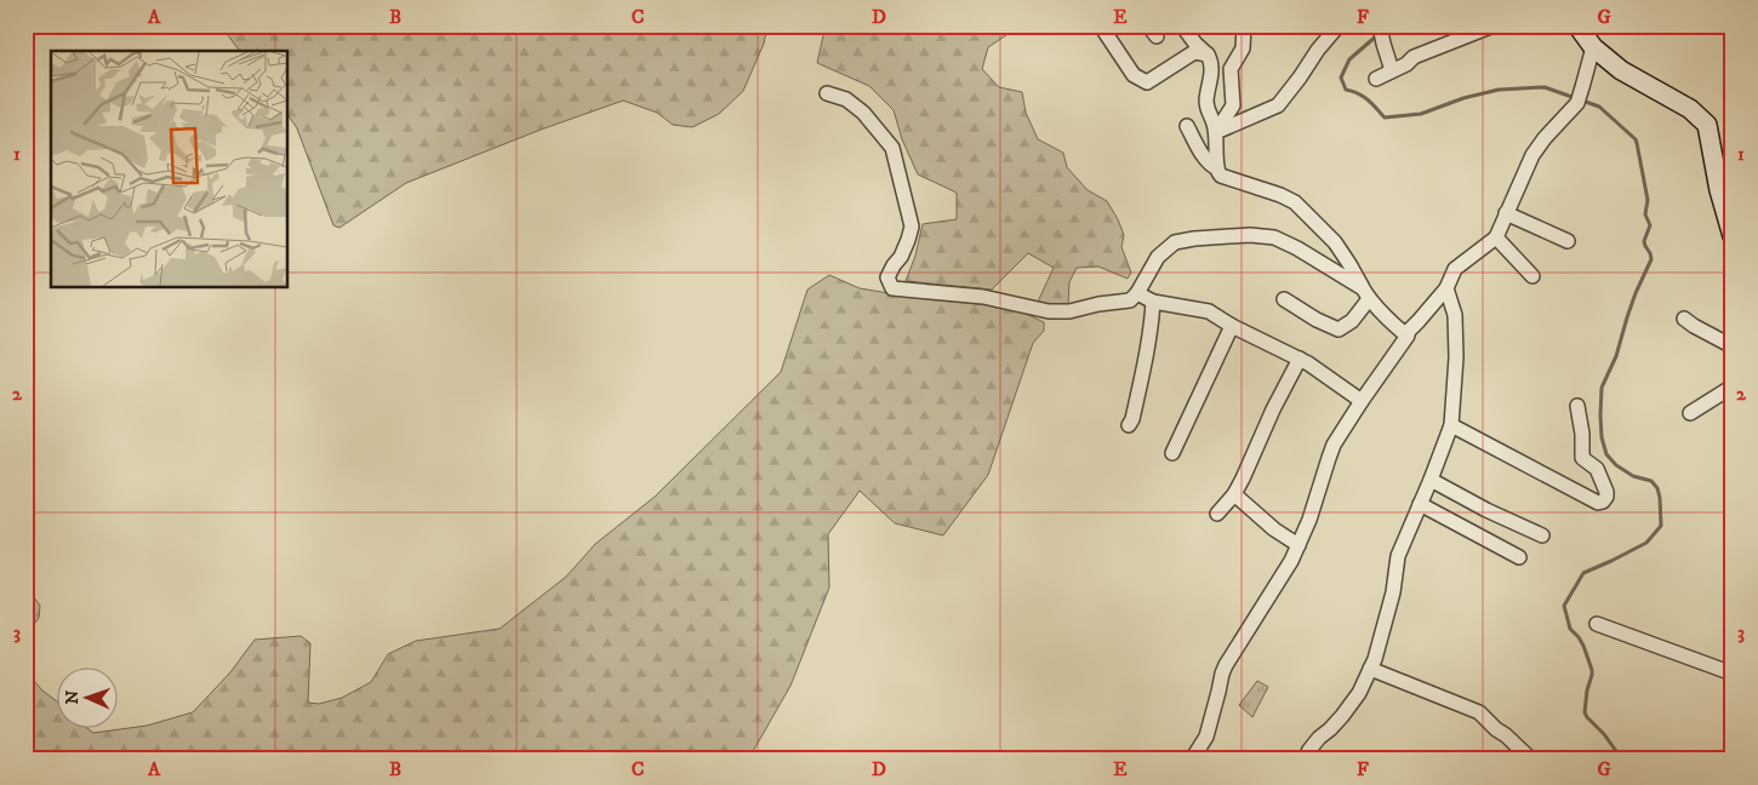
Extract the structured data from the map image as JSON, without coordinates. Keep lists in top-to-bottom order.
{
  "north": "left",
  "grid": {
    "columns": [
      "A",
      "B",
      "C",
      "D",
      "E",
      "F",
      "G"
    ],
    "rows": ["1", "2", "3"]
  }
}
